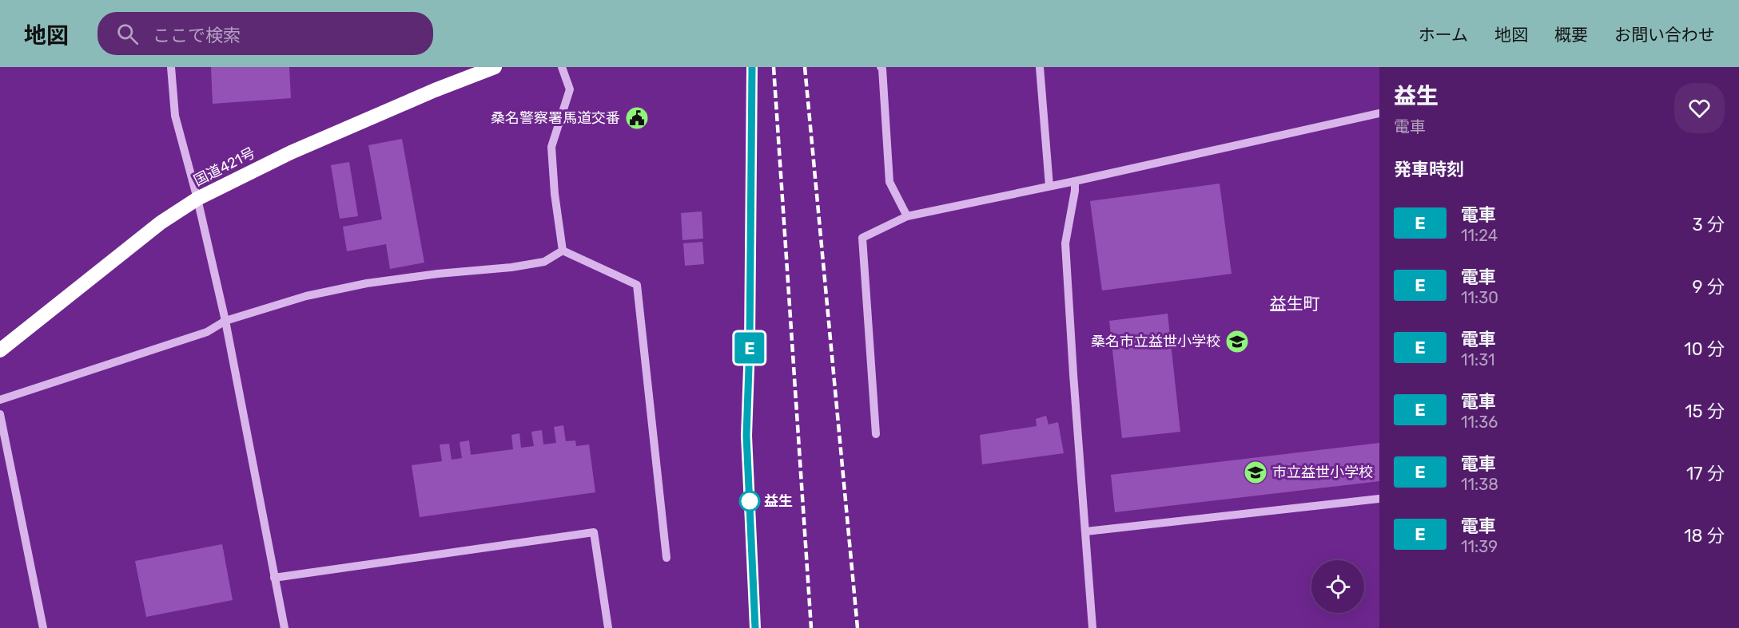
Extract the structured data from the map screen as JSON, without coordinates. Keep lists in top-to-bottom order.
{
  "streets": {
    "highway": ["国道421号"]
  },
  "districts": ["益生町"],
  "places": {
    "public building": ["桑名警察署馬道交番"],
    "school or university": ["桑名市立益世小学校", "市立益世小学校"],
    "other": ["益生"]
  },
  "page": {
    "header": "地図",
    "search": "ここで検索",
    "nav": [
      "ホーム",
      "地図",
      "概要",
      "お問い合わせ"
    ],
    "on_map": "E",
    "heading": [
      ["益生", "電車"],
      "発車時刻"
    ],
    "list": [
      {
        "mark": "E",
        "name": "電車",
        "note": "11:24",
        "value": "3 分"
      },
      {
        "mark": "E",
        "name": "電車",
        "note": "11:30",
        "value": "9 分"
      },
      {
        "mark": "E",
        "name": "電車",
        "note": "11:31",
        "value": "10 分"
      },
      {
        "mark": "E",
        "name": "電車",
        "note": "11:36",
        "value": "15 分"
      },
      {
        "mark": "E",
        "name": "電車",
        "note": "11:38",
        "value": "17 分"
      },
      {
        "mark": "E",
        "name": "電車",
        "note": "11:39",
        "value": "18 分"
      }
    ]
  }
}
